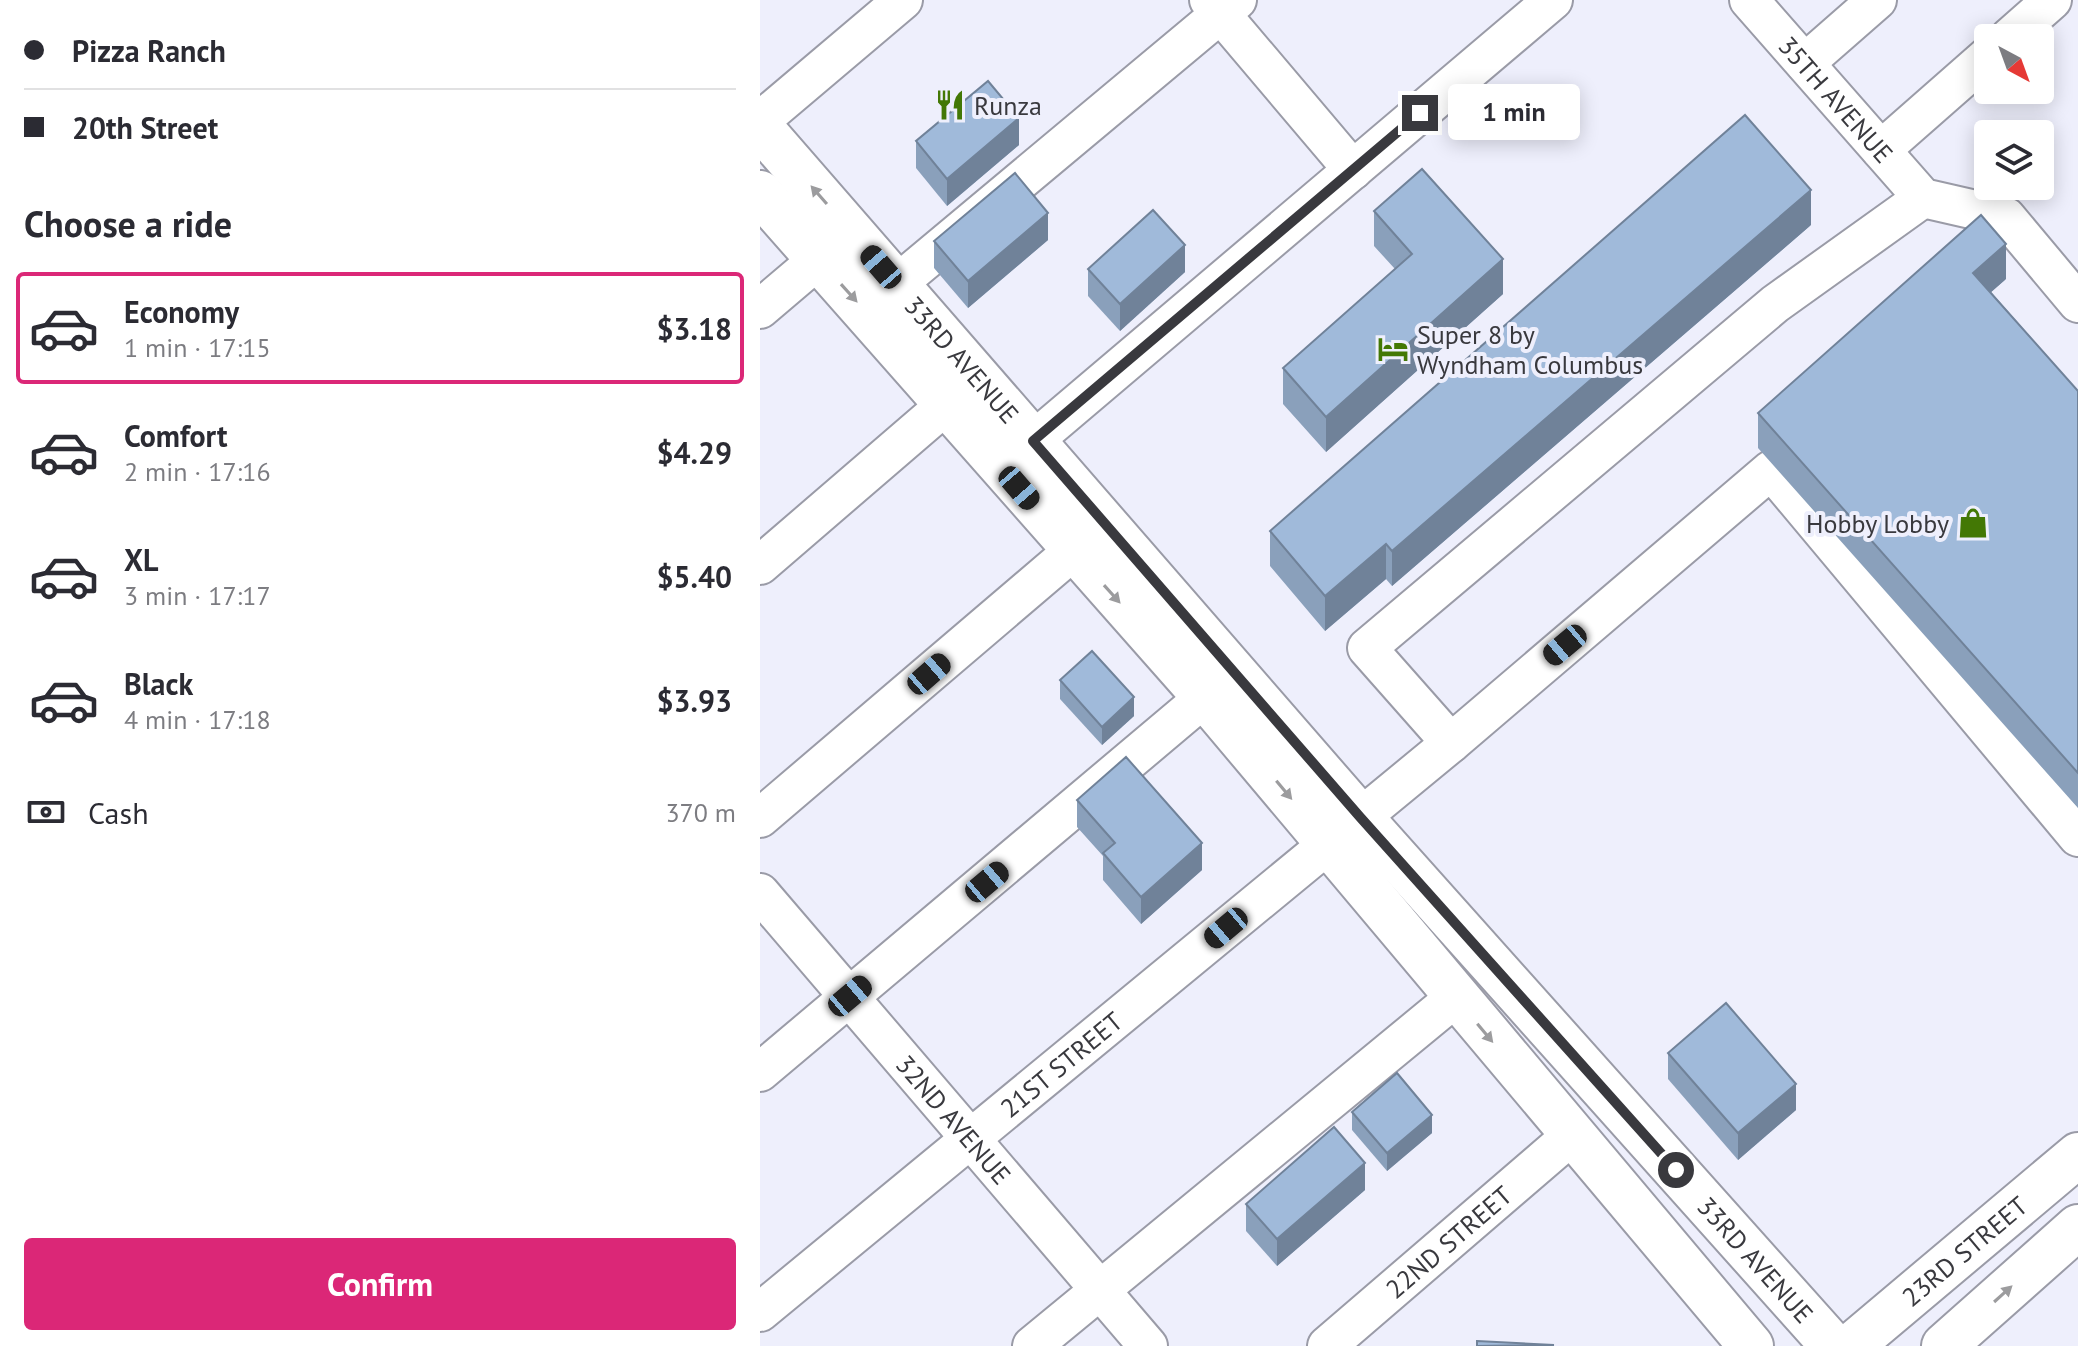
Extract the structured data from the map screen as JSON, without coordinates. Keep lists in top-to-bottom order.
{
  "streets": {
    "highway": ["33RD AVENUE", "23RD STREET"],
    "street": [
      "35TH AVENUE",
      "21ST STREET",
      "32ND AVENUE",
      "22ND STREET"
    ]
  },
  "crossings": [
    ["33RD AVENUE", "21ST STREET"],
    ["33RD AVENUE", "22ND STREET"],
    ["21ST STREET", "32ND AVENUE"]
  ],
  "places": {
    "restaurant": ["Runza"],
    "hotel": ["Super 8 by Wyndham Columbus"],
    "shop": ["Hobby Lobby"]
  },
  "north": "bottom right",
  "page": {
    "banner": ["Pizza Ranch", "20th Street"],
    "bubble": "1 min",
    "heading": "Choose a ride",
    "list": [
      {
        "name": "Economy",
        "note": "1 min · 17:15",
        "value": "$3.18"
      },
      {
        "name": "Comfort",
        "note": "2 min · 17:16",
        "value": "$4.29"
      },
      {
        "name": "XL",
        "note": "3 min · 17:17",
        "value": "$5.40"
      },
      {
        "name": "Black",
        "note": "4 min · 17:18",
        "value": "$3.93"
      }
    ],
    "pay": ["Cash", "370 m"],
    "buttons": "Confirm"
  }
}
